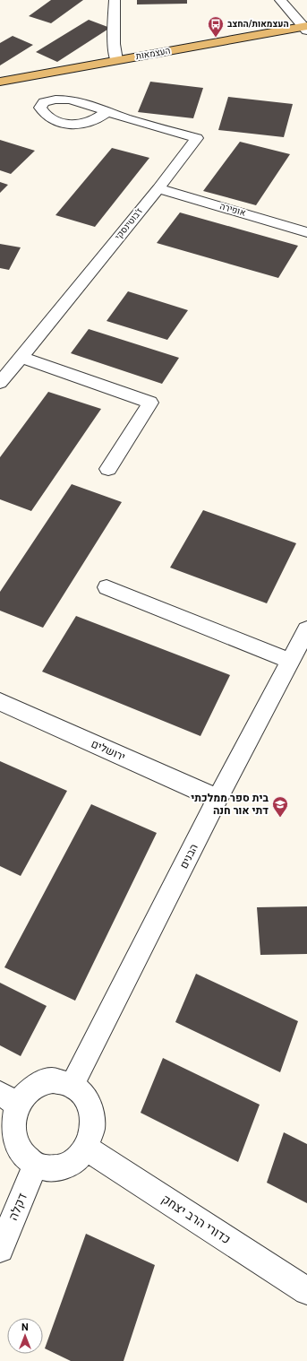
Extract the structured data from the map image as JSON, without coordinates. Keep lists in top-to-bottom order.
{
  "streets": {
    "main road": ["העצמאות"],
    "street": [
      "אופירה",
      "ז'בוטינסקי",
      "ירושלים",
      "הבנים",
      "דקלה",
      "כדורי הרב יצחק"
    ]
  },
  "crossings": [
    ["אופירה", "ז'בוטינסקי"],
    ["ירושלים", "הבנים"],
    ["הבנים", "דקלה"],
    ["הבנים", "כדורי הרב יצחק"],
    ["דקלה", "כדורי הרב יצחק"]
  ],
  "places": {
    "bus stop": ["העצמאות/החצב"],
    "school or university": ["בית ספר ממלכתי דתי אור חנה"]
  },
  "north": "top"
}
